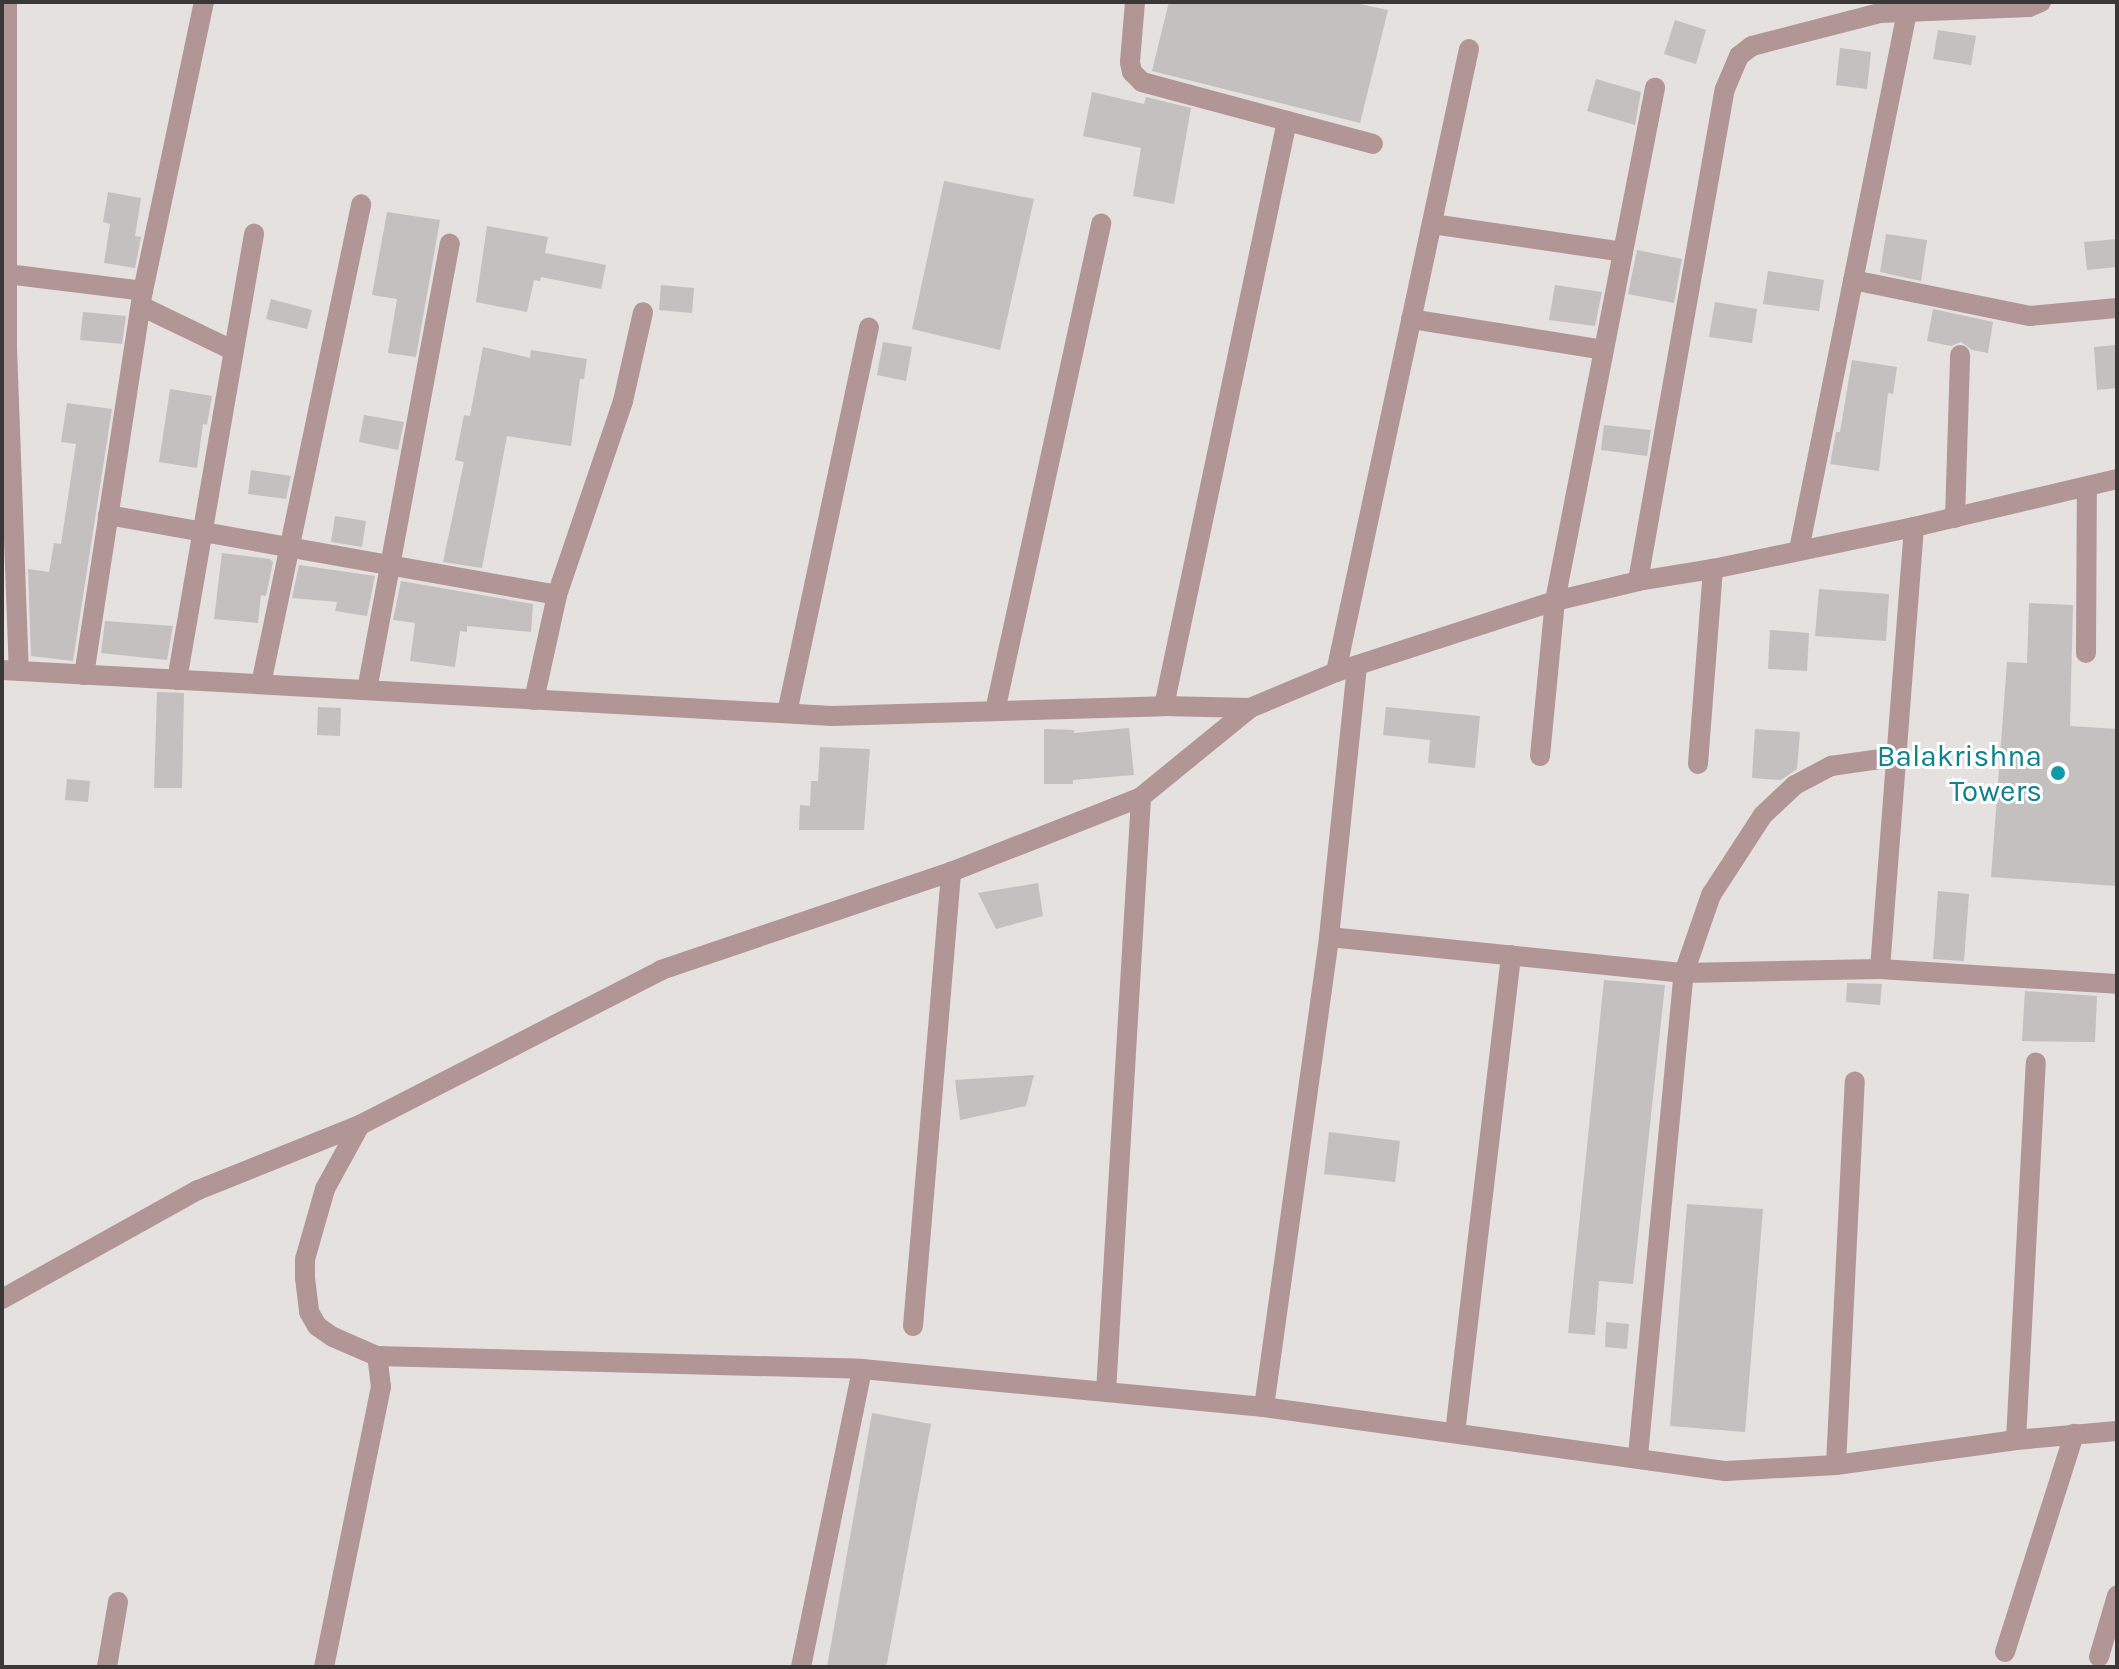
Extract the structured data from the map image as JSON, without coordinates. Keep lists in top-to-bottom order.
{
  "places": ["Balakrishna Towers"]
}
